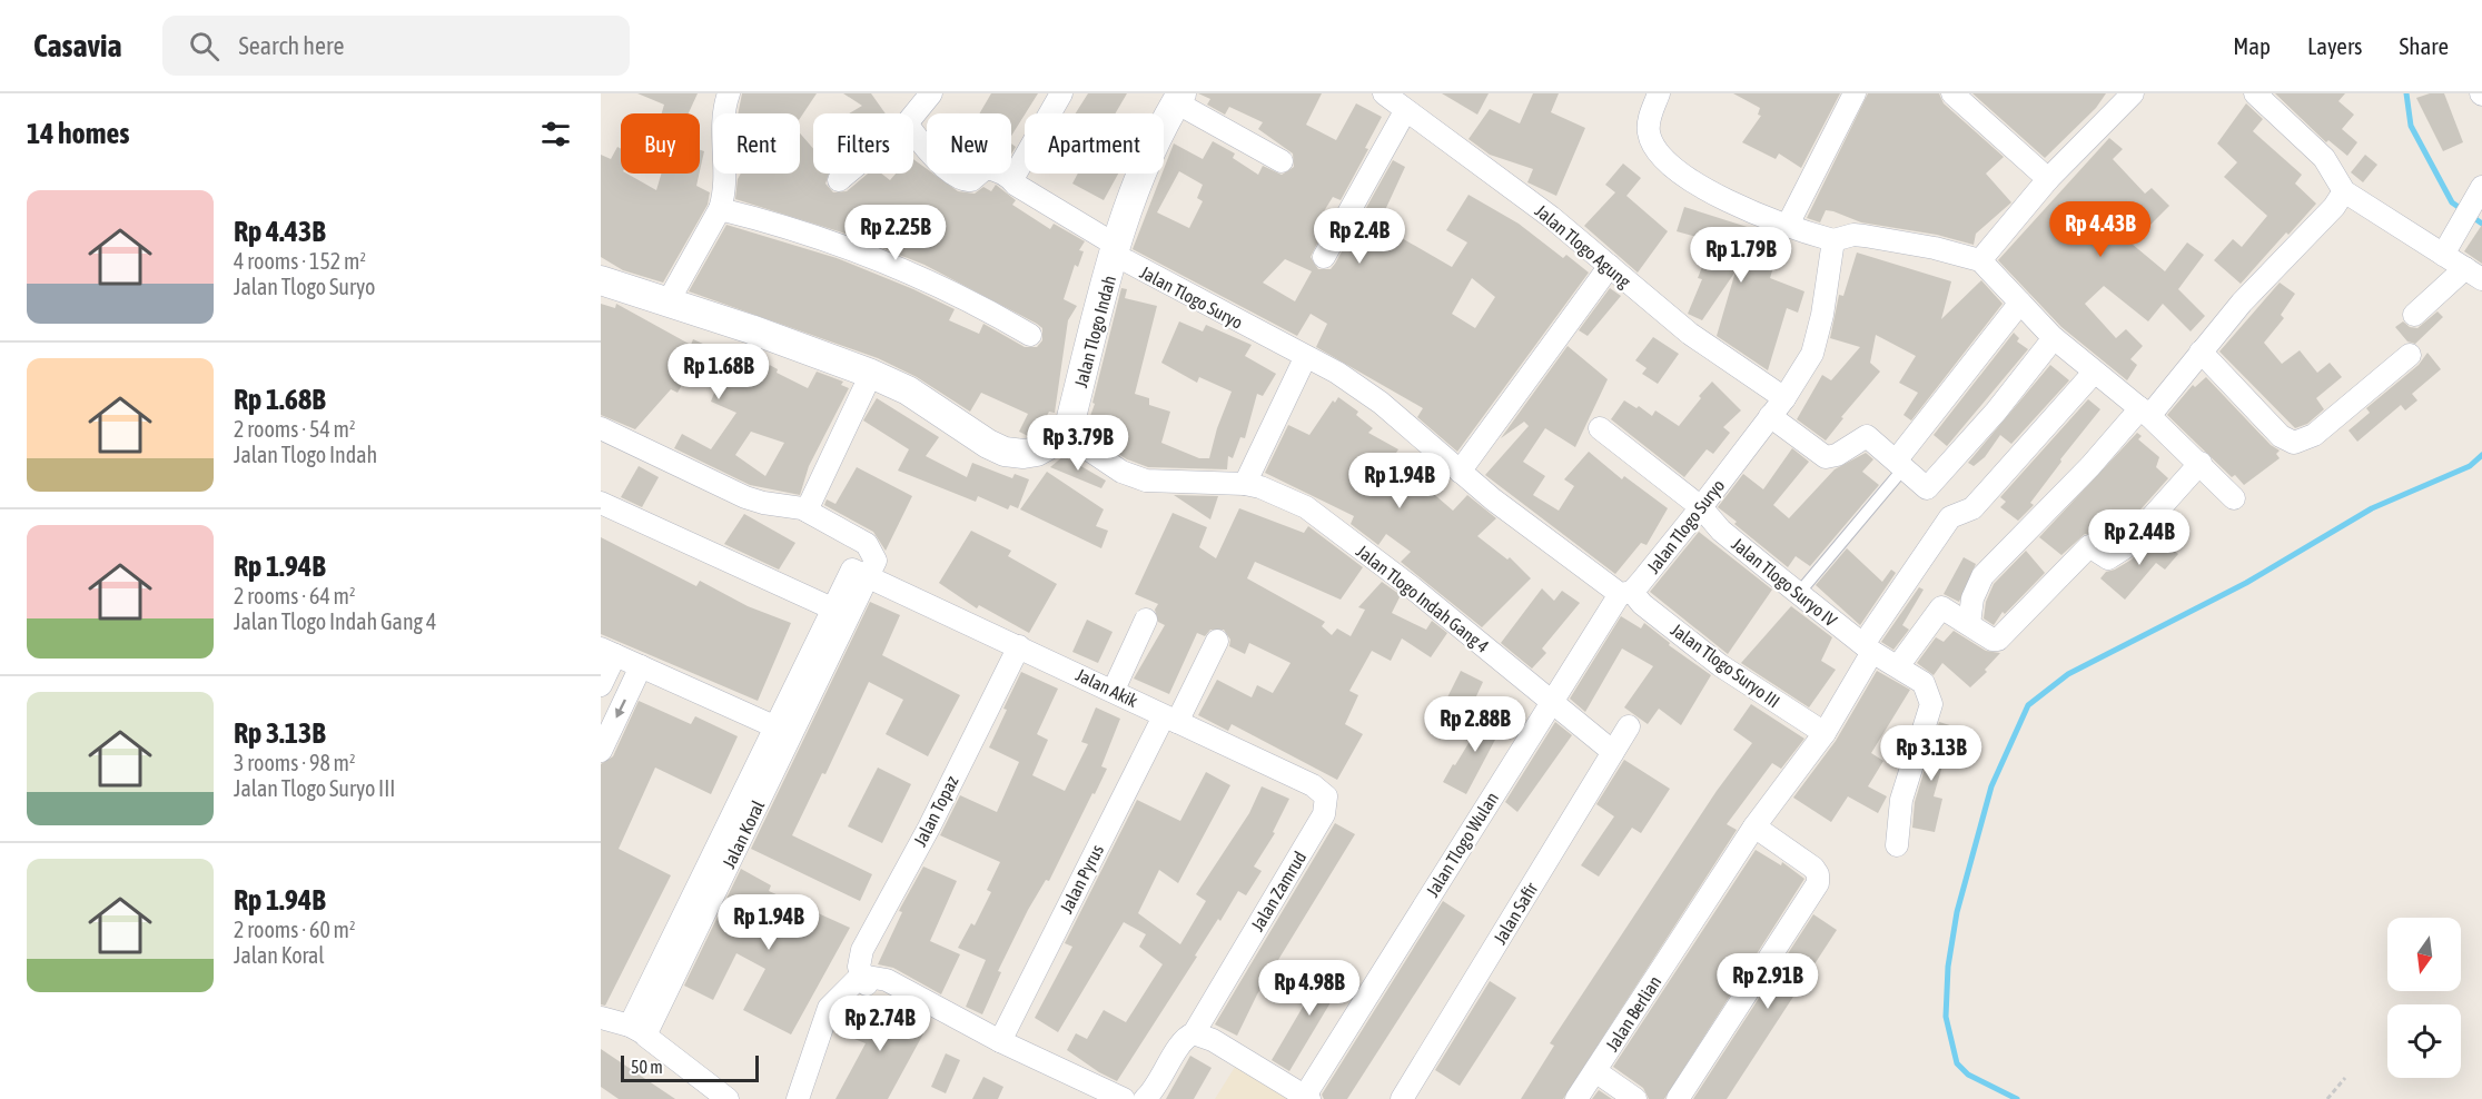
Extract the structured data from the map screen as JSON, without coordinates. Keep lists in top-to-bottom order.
{
  "streets": {
    "street": [
      "Jalan Tlogo Agung",
      "Jalan Tlogo Suryo",
      "Jalan Tlogo Indah",
      "Jalan Tlogo Suryo IV",
      "Jalan Tlogo Indah Gang 4",
      "Jalan Tlogo Suryo III",
      "Jalan Akik",
      "Jalan Topaz",
      "Jalan Koral",
      "Jalan Tlogo Wulan",
      "Jalan Pyrus",
      "Jalan Zamrud",
      "Jalan Safir",
      "Jalan Berlian"
    ]
  },
  "crossings": [
    ["Jalan Tlogo Agung", "Jalan Tlogo Suryo"],
    ["Jalan Tlogo Suryo", "Jalan Tlogo Indah"],
    ["Jalan Tlogo Suryo", "Jalan Tlogo Suryo IV"],
    ["Jalan Tlogo Suryo", "Jalan Tlogo Suryo III"],
    ["Jalan Tlogo Suryo", "Jalan Tlogo Wulan"],
    ["Jalan Tlogo Indah", "Jalan Tlogo Indah Gang 4"],
    ["Jalan Tlogo Suryo IV", "Jalan Berlian"],
    ["Jalan Tlogo Indah Gang 4", "Jalan Tlogo Wulan"],
    ["Jalan Tlogo Indah Gang 4", "Jalan Safir"],
    ["Jalan Tlogo Suryo III", "Jalan Tlogo Wulan"],
    ["Jalan Tlogo Suryo III", "Jalan Berlian"],
    ["Jalan Akik", "Jalan Topaz"],
    ["Jalan Akik", "Jalan Koral"],
    ["Jalan Akik", "Jalan Pyrus"],
    ["Jalan Akik", "Jalan Zamrud"]
  ],
  "scale_bar": "50 m",
  "north": "bottom",
  "page": {
    "header": "Casavia",
    "search": "Search here",
    "nav": ["Map", "Layers", "Share"],
    "heading": "14 homes",
    "chip": [
      "Buy",
      "Rent",
      "Filters",
      "New",
      "Apartment"
    ],
    "list": [
      {
        "name": "Rp 4.43B",
        "note": "4 rooms · 152 m² · Jalan Tlogo Suryo"
      },
      {
        "name": "Rp 1.68B",
        "note": "2 rooms · 54 m² · Jalan Tlogo Indah"
      },
      {
        "name": "Rp 1.94B",
        "note": "2 rooms · 64 m² · Jalan Tlogo Indah Gang 4"
      },
      {
        "name": "Rp 3.13B",
        "note": "3 rooms · 98 m² · Jalan Tlogo Suryo III"
      },
      {
        "name": "Rp 1.94B",
        "note": "2 rooms · 60 m² · Jalan Koral"
      }
    ],
    "price": [
      "Rp 4.43B",
      "Rp 2.25B",
      "Rp 2.4B",
      "Rp 1.79B",
      "Rp 1.68B",
      "Rp 3.79B",
      "Rp 1.94B",
      "Rp 2.44B",
      "Rp 2.88B",
      "Rp 3.13B",
      "Rp 1.94B",
      "Rp 2.91B",
      "Rp 4.98B",
      "Rp 2.74B"
    ],
    "scale": "50 m"
  }
}
